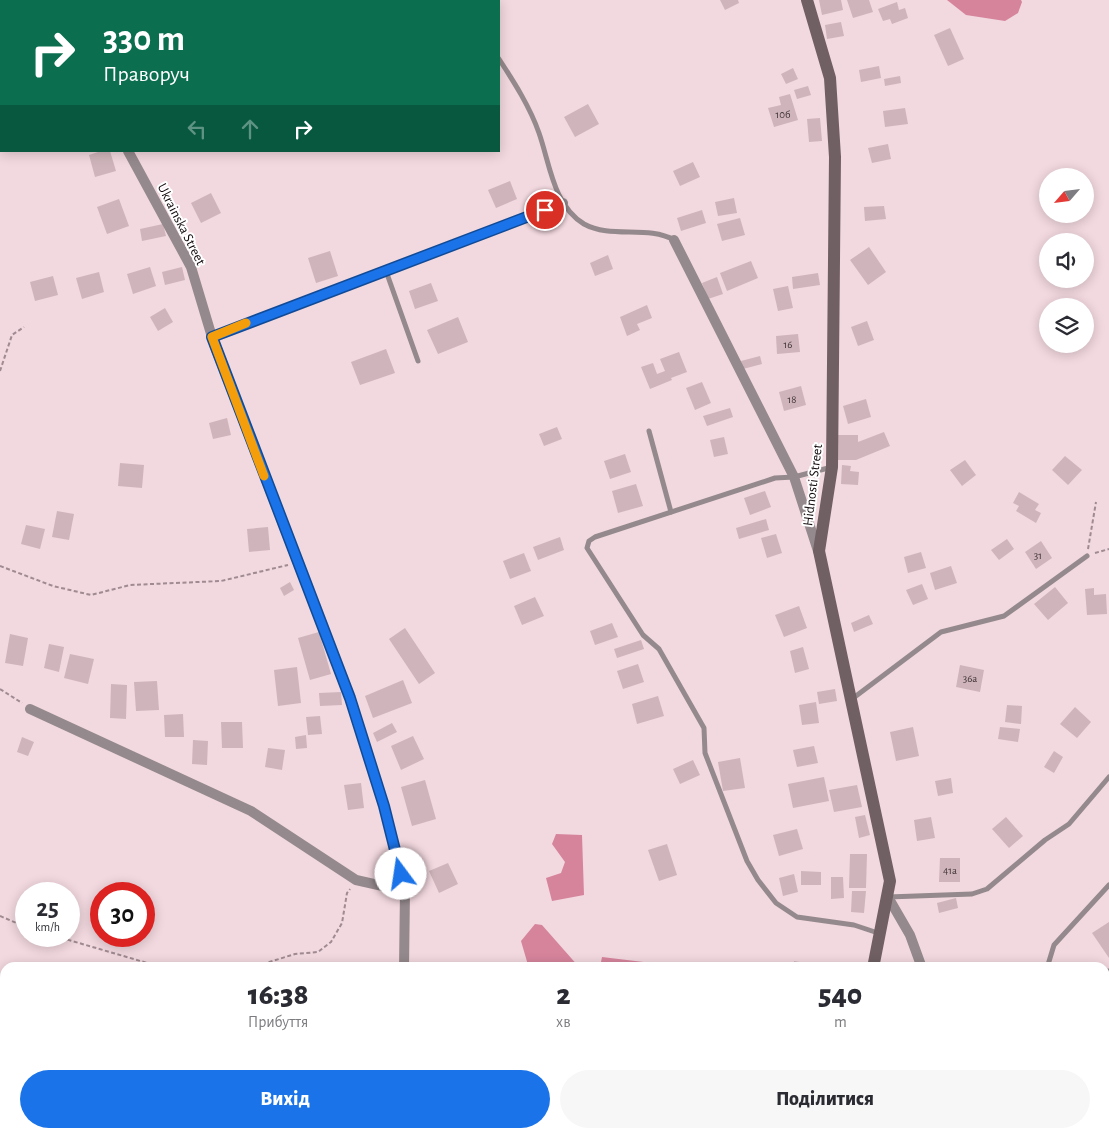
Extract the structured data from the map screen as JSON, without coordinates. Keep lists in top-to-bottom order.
{
  "streets": {
    "street": ["Ukrainska Street", "Hidnosti Street"]
  },
  "house_numbers": [
    "10б",
    "16",
    "18",
    "31",
    "36а",
    "41а"
  ],
  "north": "bottom left",
  "page": {
    "turn": ["330 m", "Праворуч"],
    "speed": "25 km/h",
    "limit": "30",
    "eta": [
      "16:38",
      "Прибуття",
      "2",
      "хв",
      "540",
      "m"
    ],
    "buttons": ["Вихід", "Поділитися"]
  }
}
